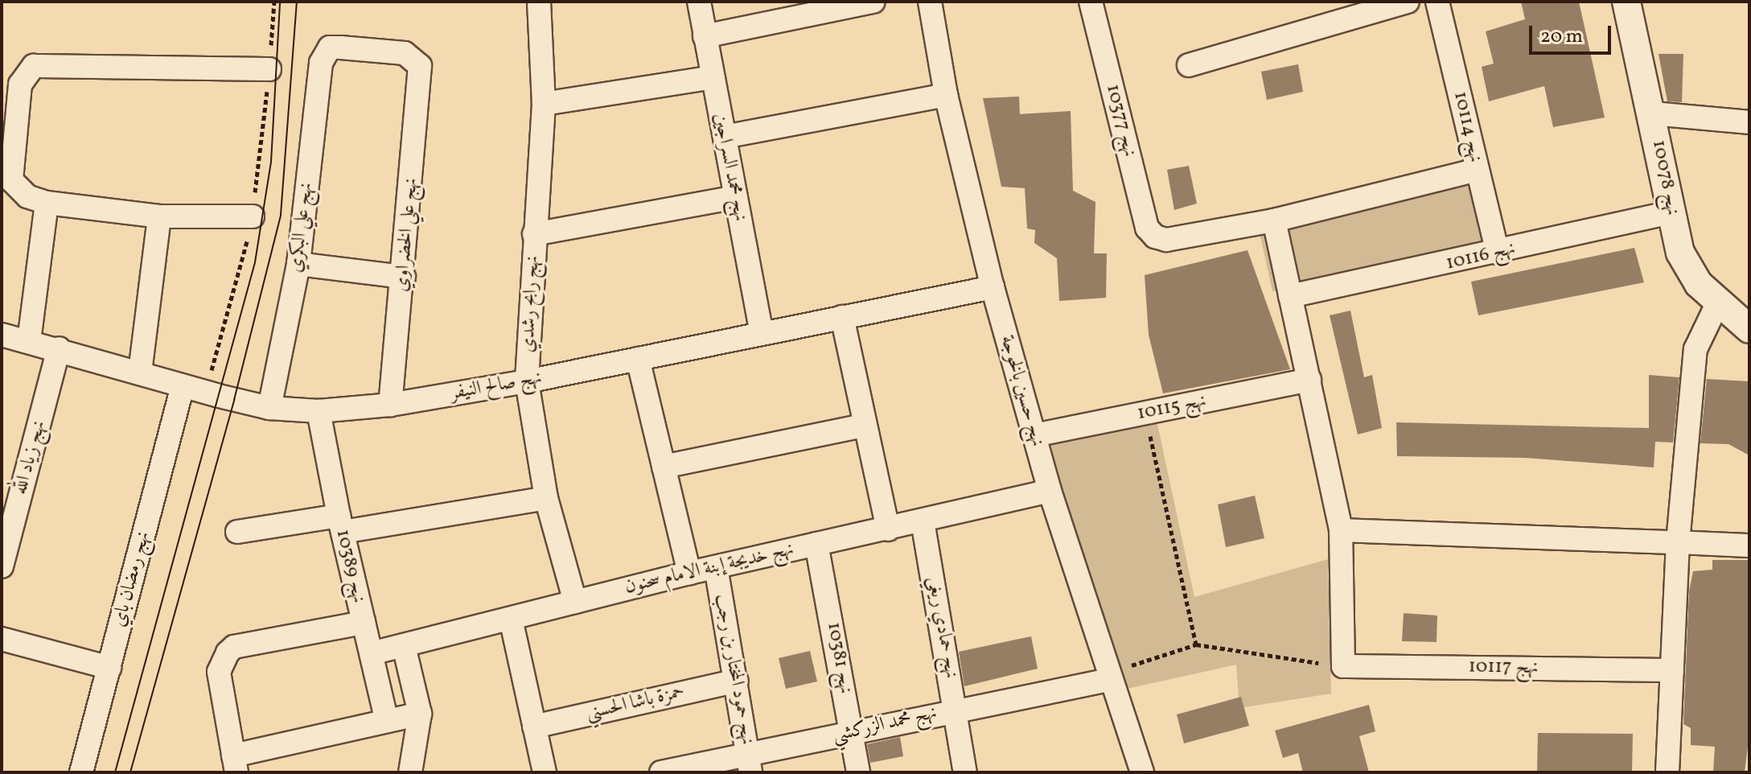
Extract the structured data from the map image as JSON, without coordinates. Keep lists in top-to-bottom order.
{
  "streets": {
    "street": [
      "نهج 10377",
      "نهج 10114",
      "نهج محمد السراجين",
      "نهج 10078",
      "نهج علي البكري",
      "نهج علي الخضراوي",
      "نهج 10116",
      "نهج رابح رشدي",
      "نهج صالح النيفر",
      "نهج حسين بالخوجة",
      "نهج 10115",
      "نهج زياد الله",
      "نهج 10389",
      "نهج خديجة إبنة الامام سحنون",
      "نهج رمضان باي",
      "نهج حمادي ريغي",
      "نهج 10381",
      "نهج 10117",
      "نهج حمود المختار بن رجب",
      "حمزة باشا الحسني",
      "نهج محمد الزركشي"
    ]
  },
  "crossings": [
    ["نهج 10114", "نهج 10116"],
    ["نهج محمد السراجين", "نهج صالح النيفر"],
    ["نهج 10078", "نهج 10116"],
    ["نهج علي البكري", "نهج علي الخضراوي"],
    ["نهج علي البكري", "نهج صالح النيفر"],
    ["نهج علي الخضراوي", "نهج صالح النيفر"],
    ["نهج رابح رشدي", "نهج صالح النيفر"],
    ["نهج رابح رشدي", "نهج خديجة إبنة الامام سحنون"],
    ["نهج صالح النيفر", "نهج حسين بالخوجة"],
    ["نهج صالح النيفر", "نهج زياد الله"],
    ["نهج صالح النيفر", "نهج 10389"],
    ["نهج صالح النيفر", "نهج رمضان باي"],
    ["نهج حسين بالخوجة", "نهج 10115"],
    ["نهج حسين بالخوجة", "نهج خديجة إبنة الامام سحنون"],
    ["نهج حسين بالخوجة", "نهج محمد الزركشي"],
    ["نهج 10389", "نهج خديجة إبنة الامام سحنون"],
    ["نهج خديجة إبنة الامام سحنون", "نهج حمادي ريغي"],
    ["نهج خديجة إبنة الامام سحنون", "نهج 10381"],
    ["نهج خديجة إبنة الامام سحنون", "نهج حمود المختار بن رجب"],
    ["نهج حمادي ريغي", "نهج محمد الزركشي"],
    ["نهج 10381", "نهج محمد الزركشي"],
    ["نهج حمود المختار بن رجب", "حمزة باشا الحسني"],
    ["نهج حمود المختار بن رجب", "نهج محمد الزركشي"]
  ],
  "scale_bar": "20 m"
}
